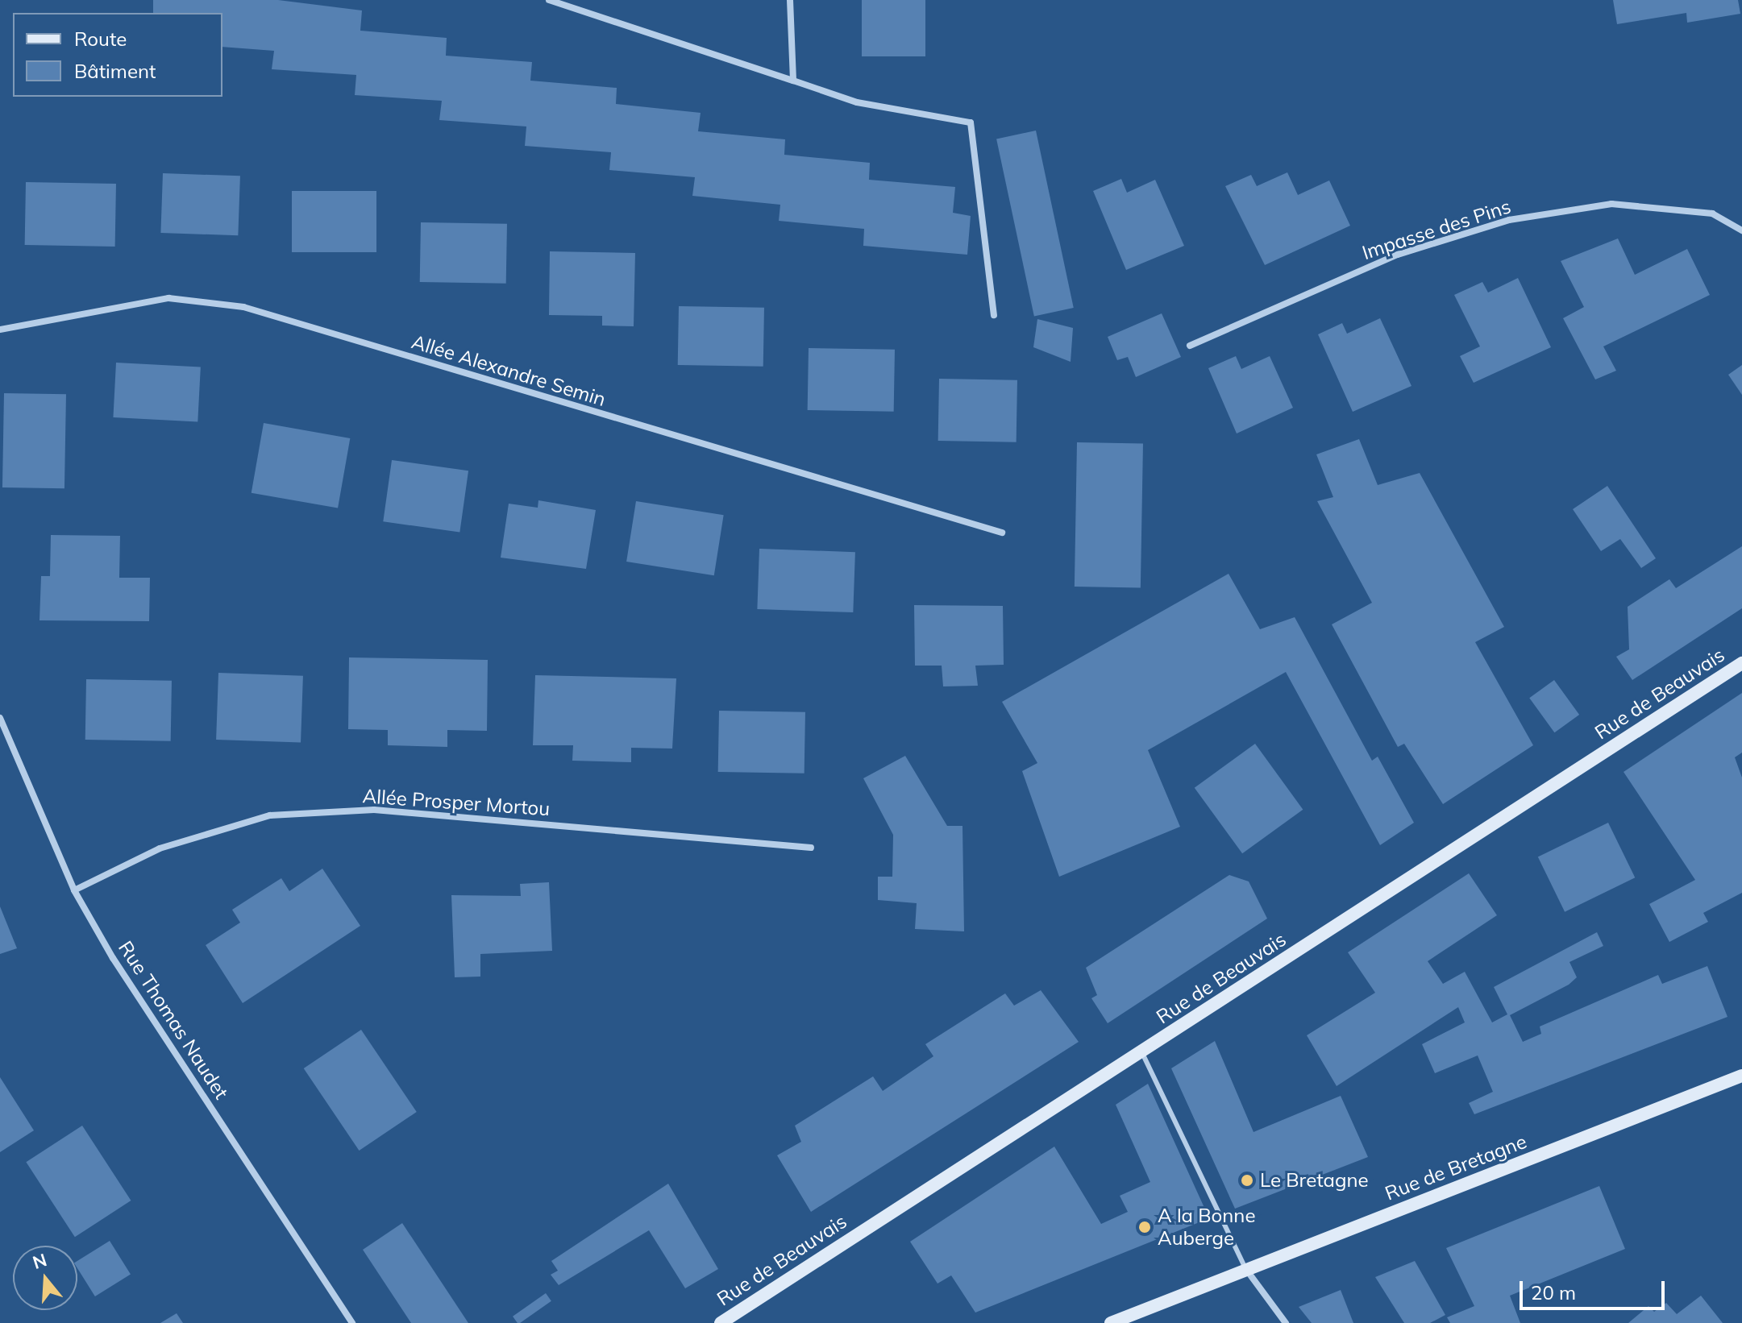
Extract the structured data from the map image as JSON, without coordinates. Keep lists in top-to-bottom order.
{
  "streets": {
    "street": [
      "Impasse des Pins",
      "Allée Alexandre Semin",
      "Rue de Beauvais",
      "Allée Prosper Mortou",
      "Rue Thomas Naudet",
      "Rue de Bretagne"
    ]
  },
  "crossings": [
    ["Allée Prosper Mortou", "Rue Thomas Naudet"]
  ],
  "places": ["Le Bretagne", "A la Bonne Auberge"],
  "legend": ["Route", "Bâtiment"],
  "scale_bar": "20 m",
  "north": "top"
}
